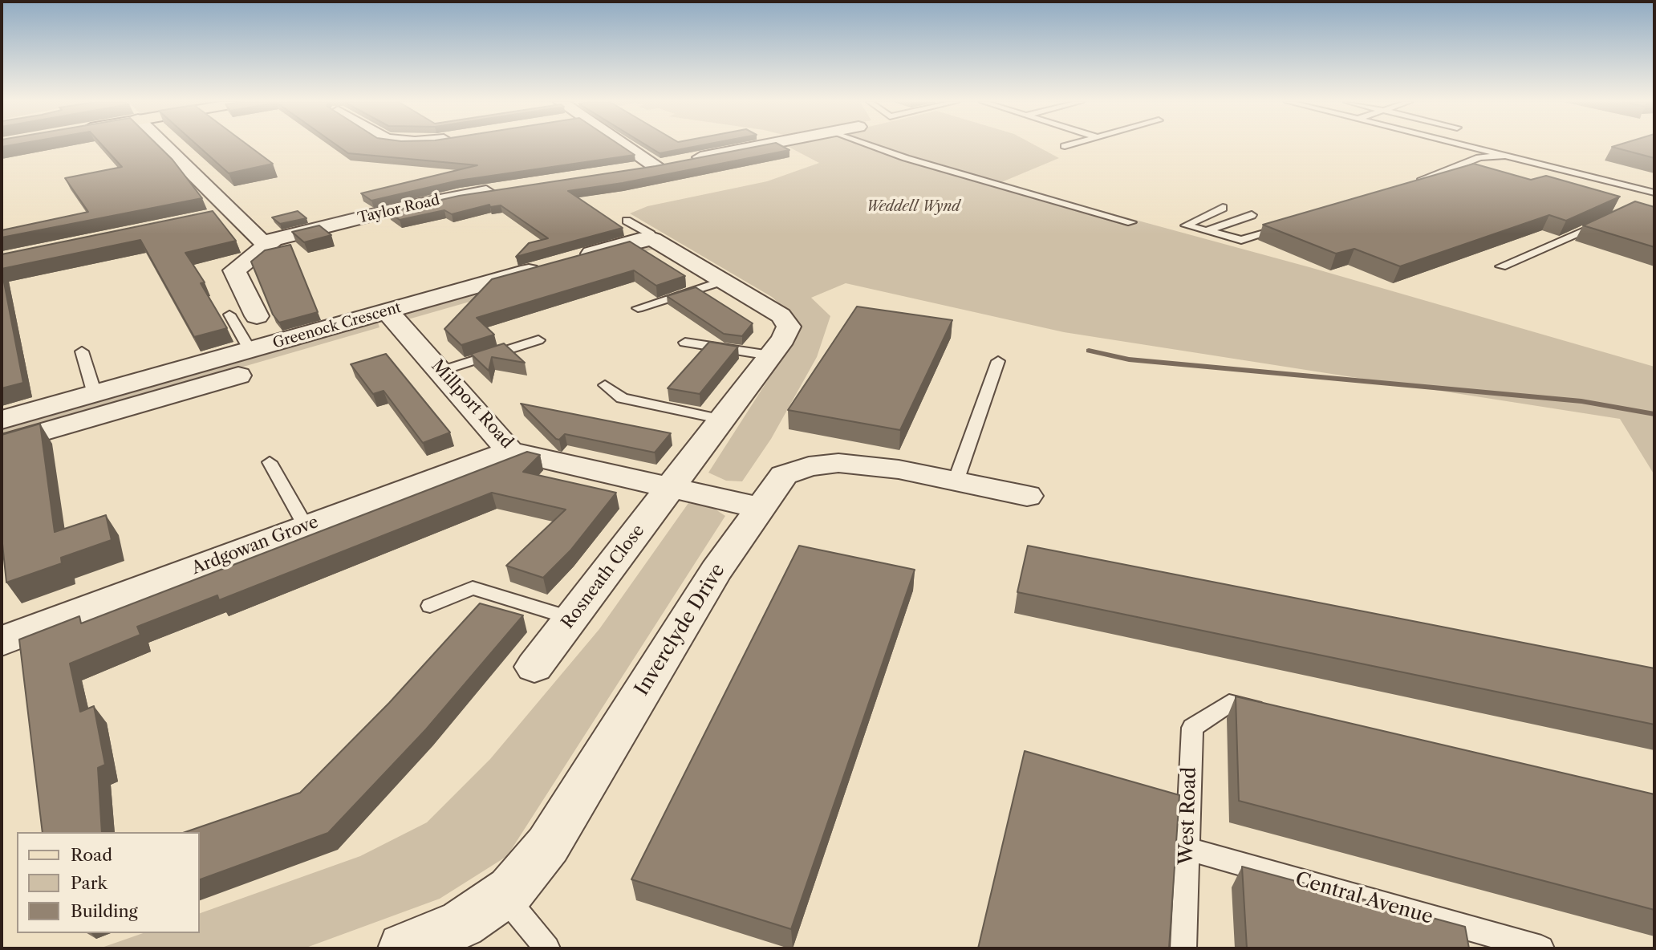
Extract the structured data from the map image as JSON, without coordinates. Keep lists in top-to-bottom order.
{
  "streets": {
    "street": [
      "Taylor Road",
      "Greenock Crescent",
      "Millport Road",
      "Ardgowan Grove",
      "Rosneath Close",
      "Inverclyde Drive"
    ],
    "lane": ["West Road", "Central Avenue"]
  },
  "crossings": [
    ["Greenock Crescent", "Millport Road"],
    ["Millport Road", "Ardgowan Grove"],
    ["Millport Road", "Rosneath Close"],
    ["Millport Road", "Inverclyde Drive"],
    ["West Road", "Central Avenue"]
  ],
  "parks": ["Weddell Wynd"],
  "legend": ["Road", "Park", "Building"]
}
